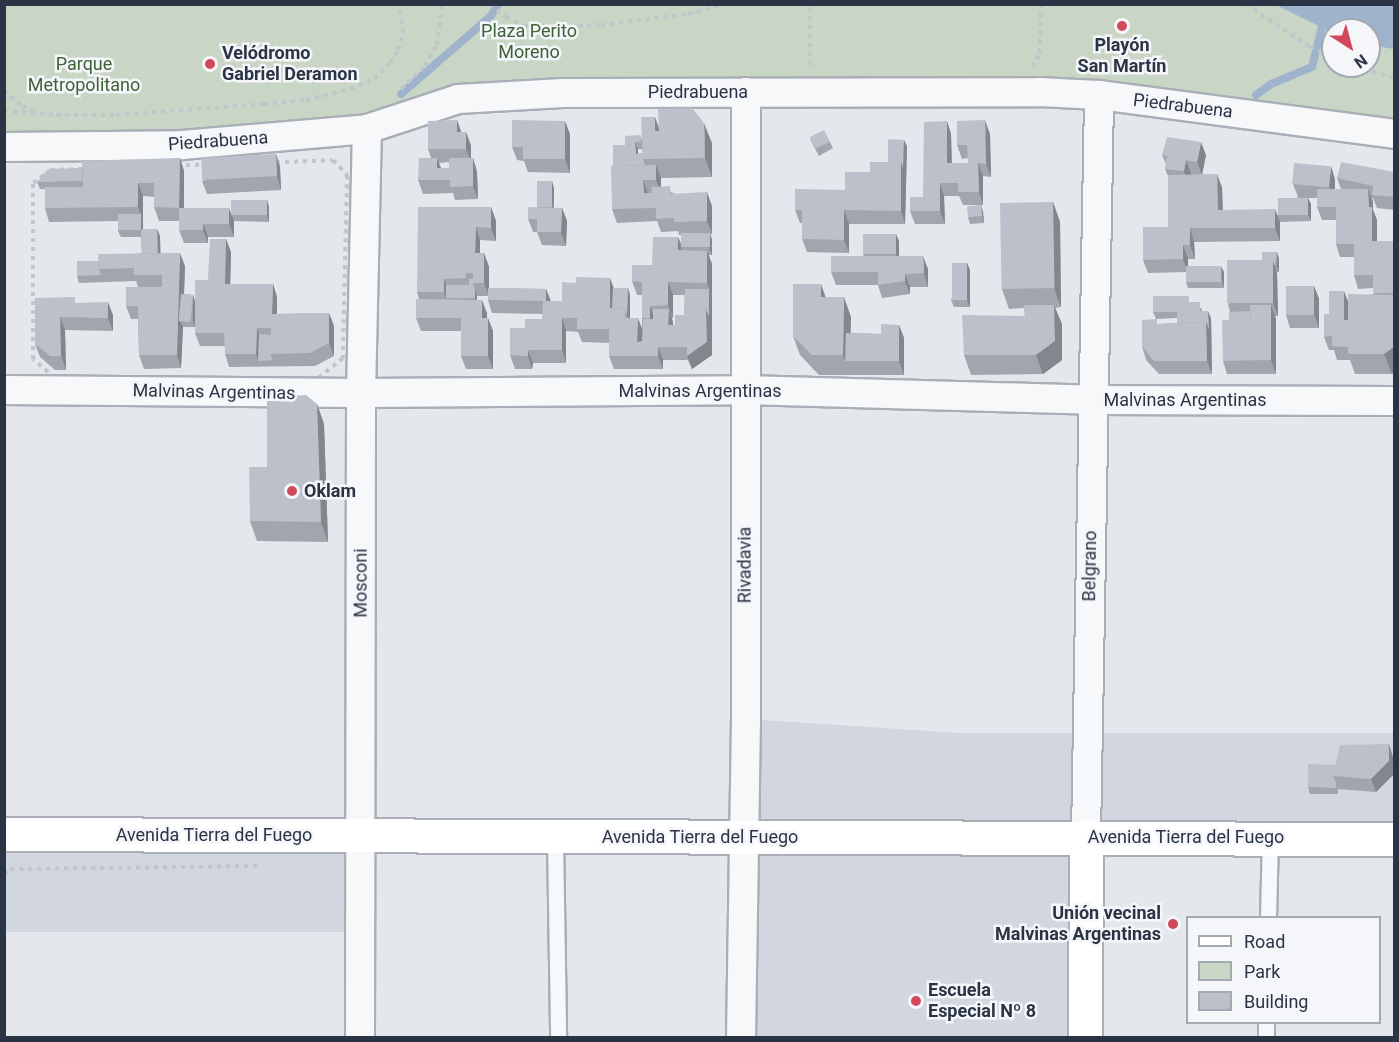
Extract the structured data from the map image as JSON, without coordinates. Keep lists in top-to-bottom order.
{
  "streets": {
    "street": [
      "Piedrabuena",
      "Malvinas Argentinas",
      "Rivadavia",
      "Belgrano",
      "Mosconi",
      "Avenida Tierra del Fuego"
    ]
  },
  "crossings": [
    ["Piedrabuena", "Rivadavia"],
    ["Piedrabuena", "Belgrano"],
    ["Piedrabuena", "Mosconi"],
    ["Malvinas Argentinas", "Rivadavia"],
    ["Malvinas Argentinas", "Belgrano"],
    ["Malvinas Argentinas", "Mosconi"],
    ["Rivadavia", "Avenida Tierra del Fuego"],
    ["Belgrano", "Avenida Tierra del Fuego"],
    ["Mosconi", "Avenida Tierra del Fuego"]
  ],
  "parks": ["Plaza Perito Moreno", "Parque Metropolitano"],
  "places": [
    "Playón San Martín",
    "Velódromo Gabriel Deramon",
    "Oklam",
    "Unión vecinal Malvinas Argentinas",
    "Escuela Especial Nº 8"
  ],
  "legend": ["Road", "Park", "Building"],
  "north": "bottom right"
}
